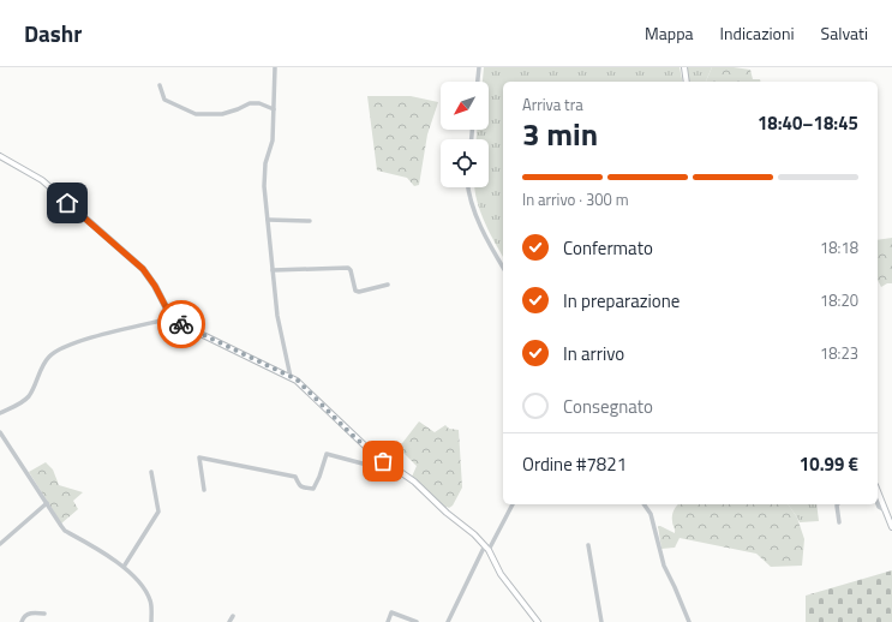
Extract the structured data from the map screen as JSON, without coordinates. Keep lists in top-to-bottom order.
{
  "north": "bottom left",
  "page": {
    "header": "Dashr",
    "nav": ["Mappa", "Indicazioni", "Salvati"],
    "heading": ["3 min", "Arriva tra", "18:40–18:45"],
    "panel": ["Ordine #7821", "10.99 €"],
    "bar": "In arrivo · 300 m",
    "list": [
      ["Confermato", "18:18"],
      ["In preparazione", "18:20"],
      ["In arrivo", "18:23"],
      "Consegnato"
    ]
  }
}
